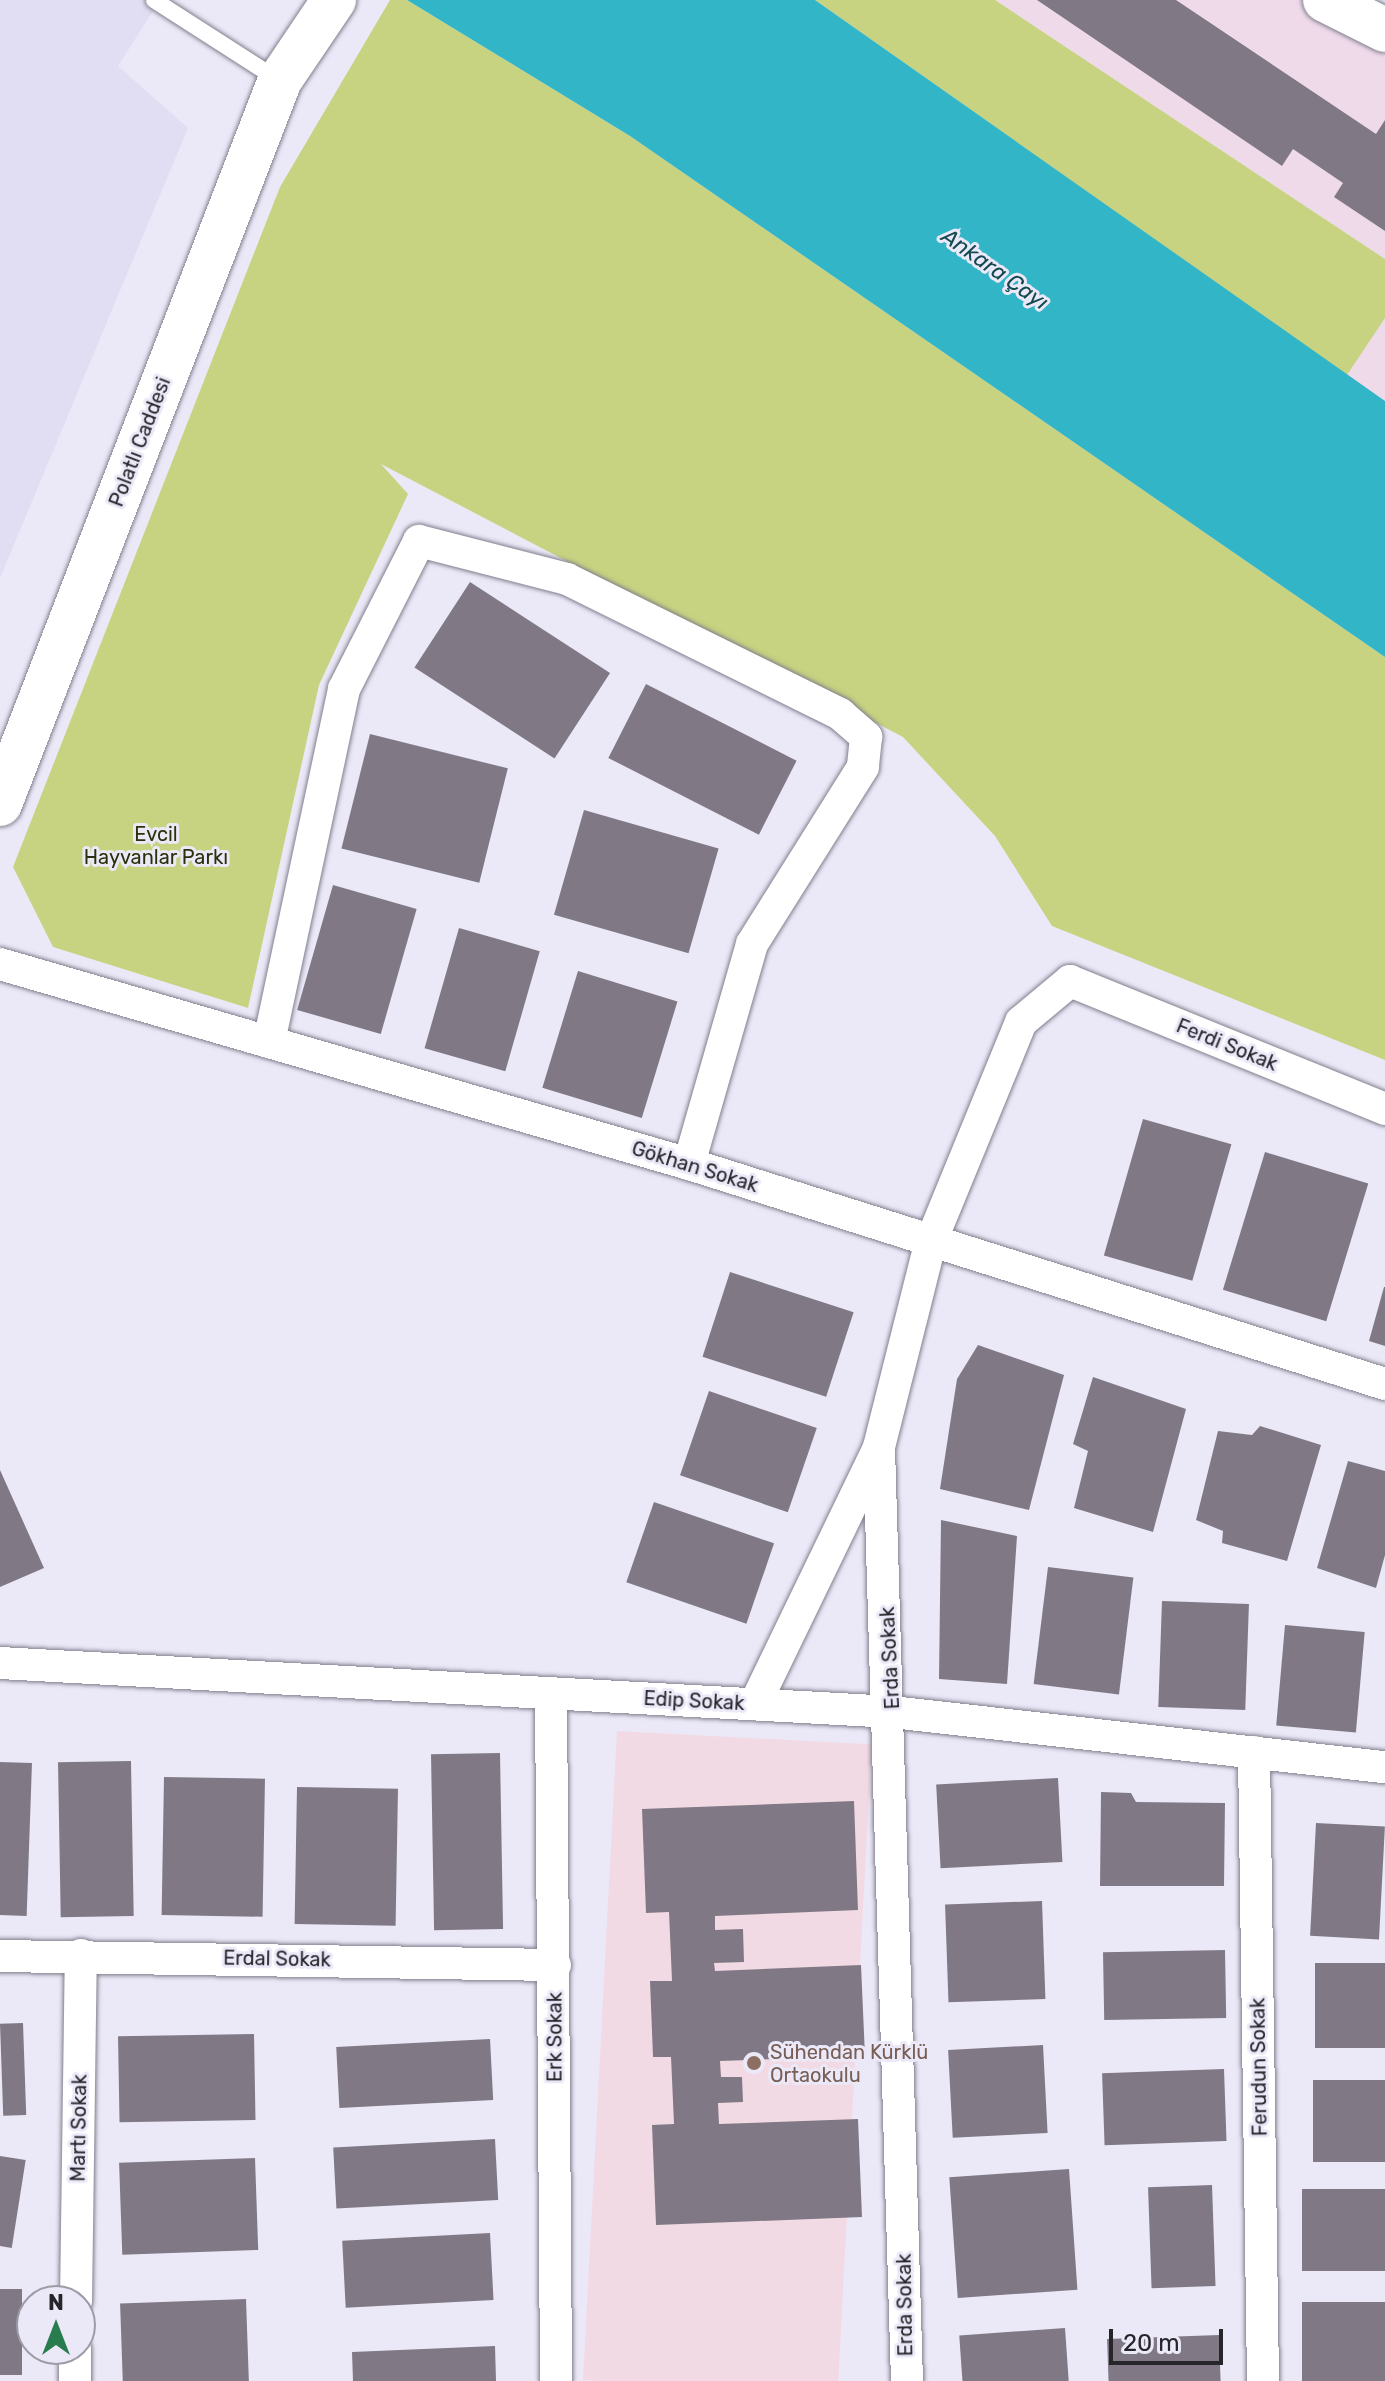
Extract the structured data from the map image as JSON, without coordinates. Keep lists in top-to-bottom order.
{
  "streets": {
    "street": [
      "Polatlı Caddesi",
      "Ferdi Sokak",
      "Gökhan Sokak",
      "Erda Sokak",
      "Edip Sokak",
      "Erdal Sokak",
      "Erk Sokak",
      "Ferudun Sokak",
      "Martı Sokak"
    ]
  },
  "crossings": [
    ["Ferdi Sokak", "Erda Sokak"],
    ["Gökhan Sokak", "Erda Sokak"],
    ["Erda Sokak", "Edip Sokak"],
    ["Edip Sokak", "Erk Sokak"],
    ["Edip Sokak", "Ferudun Sokak"],
    ["Erdal Sokak", "Erk Sokak"],
    ["Erdal Sokak", "Martı Sokak"]
  ],
  "water": ["Ankara Çayı"],
  "parks": ["Evcil Hayvanlar Parkı"],
  "places": ["Sühendan Kürklü Ortaokulu"],
  "scale_bar": "20 m",
  "north": "top"
}
